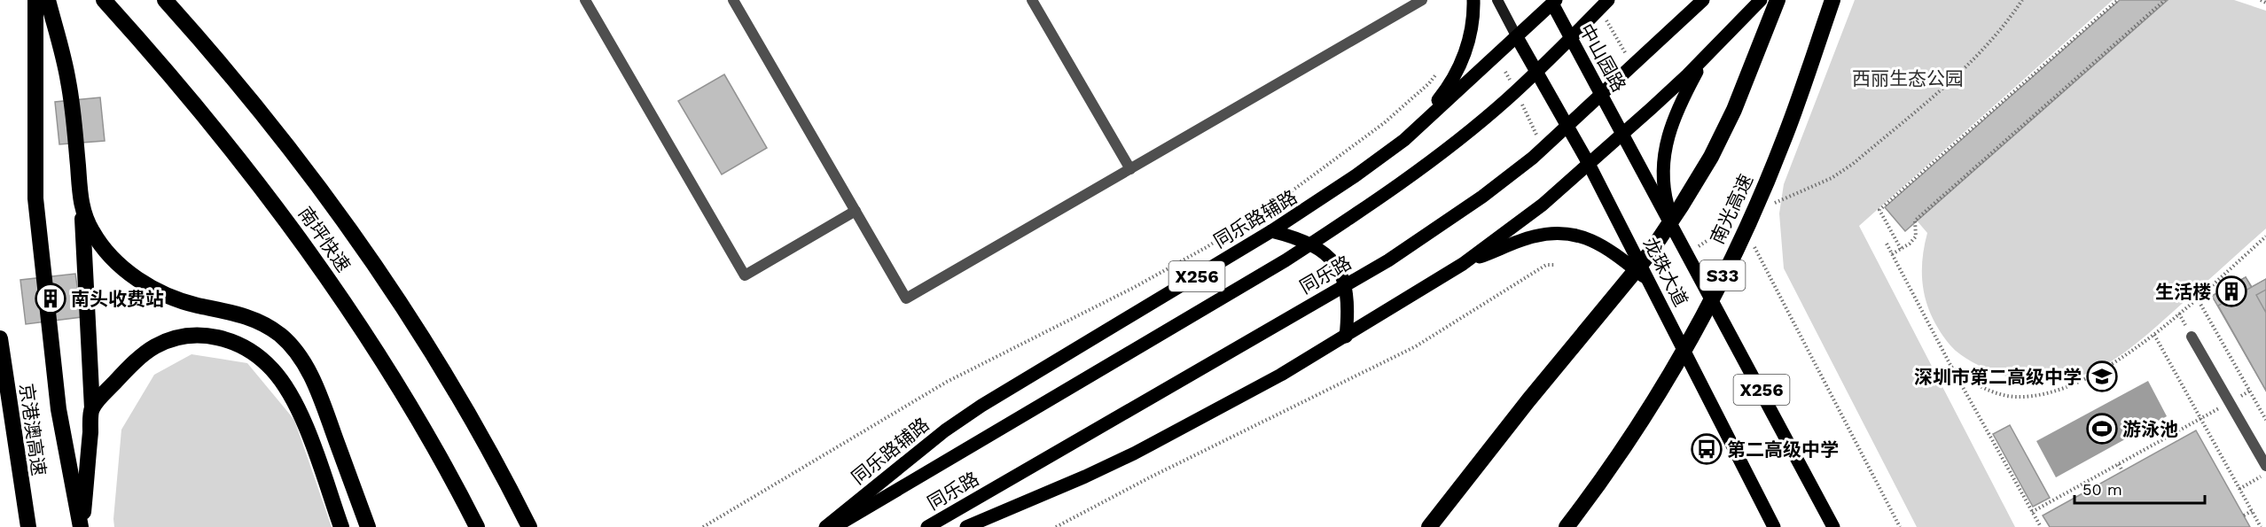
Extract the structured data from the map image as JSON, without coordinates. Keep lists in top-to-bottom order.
{
  "streets": {
    "highway": [
      "南光高速",
      "南坪快速",
      "S33",
      "京港澳高速"
    ],
    "main road": [
      "中山园路",
      "同乐路辅路",
      "龙珠大道",
      "同乐路",
      "X256"
    ]
  },
  "crossings": [
    ["中山园路", "同乐路辅路"],
    ["中山园路", "龙珠大道"],
    ["同乐路辅路", "龙珠大道"],
    ["龙珠大道", "X256"]
  ],
  "parks": ["西丽生态公园"],
  "places": {
    "building": ["生活楼", "南头收费站"],
    "school or university": ["深圳市第二高级中学"],
    "sports": ["游泳池"],
    "bus stop": ["第二高级中学"]
  },
  "scale_bar": "50 m"
}
